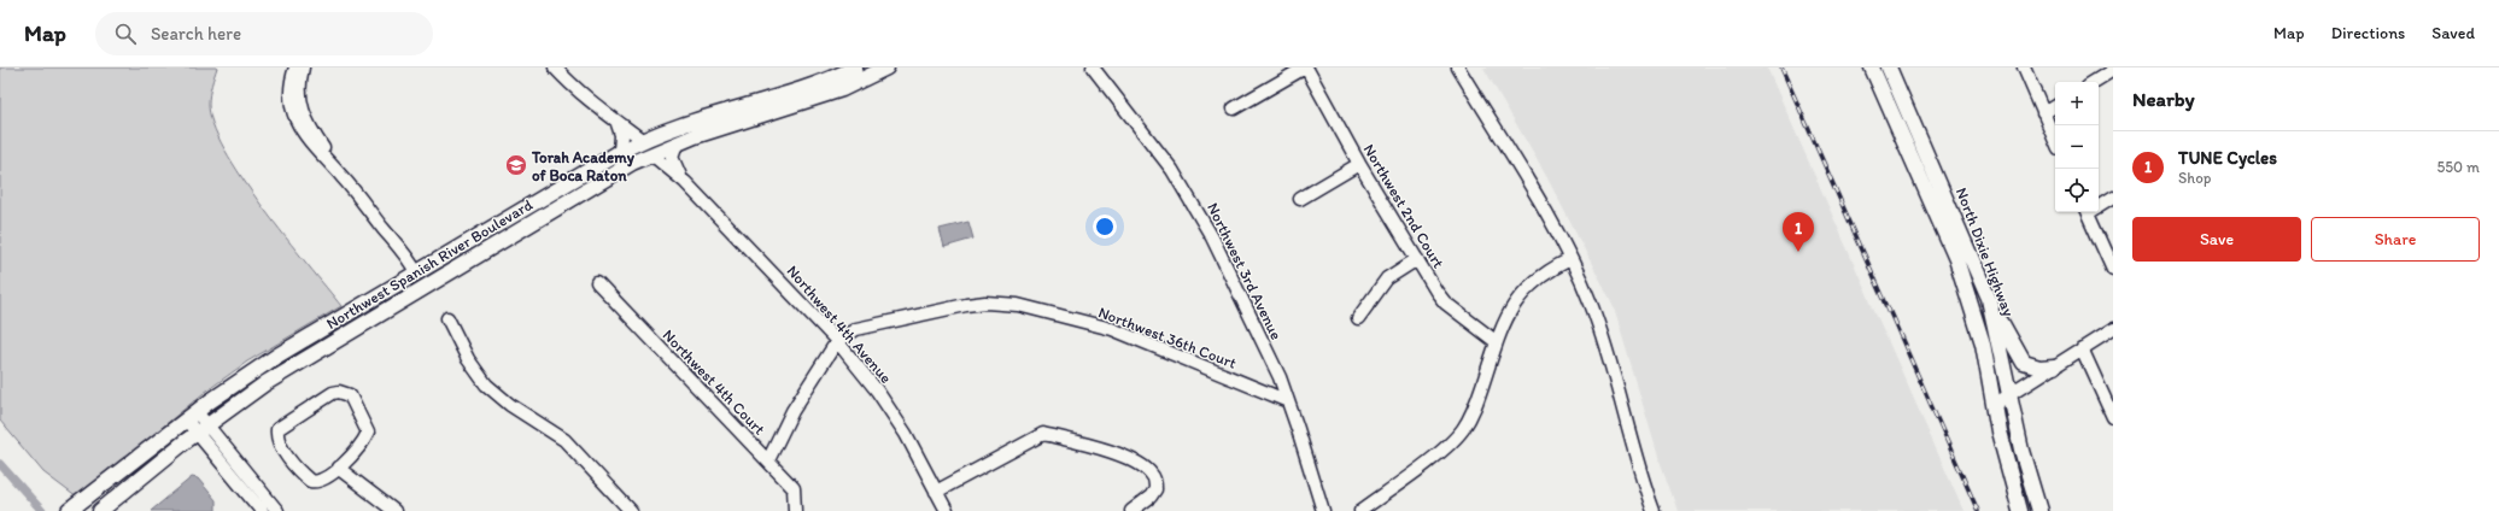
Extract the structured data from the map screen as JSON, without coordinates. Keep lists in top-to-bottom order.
{
  "streets": {
    "main road": ["North Dixie Highway", "Northwest Spanish River Boulevard"],
    "street": [
      "Northwest 2nd Court",
      "Northwest 3rd Avenue",
      "Northwest 4th Avenue",
      "Northwest 36th Court",
      "Northwest 4th Court"
    ]
  },
  "crossings": [
    ["Northwest Spanish River Boulevard", "Northwest 4th Avenue"],
    ["Northwest 3rd Avenue", "Northwest 36th Court"],
    ["Northwest 4th Avenue", "Northwest 36th Court"]
  ],
  "places": {
    "school or university": ["Torah Academy of Boca Raton"]
  },
  "page": {
    "header": "Map",
    "search": "Search here",
    "nav": ["Map", "Directions", "Saved"],
    "heading": "Nearby",
    "map_buttons": ["+", "−"],
    "list": [
      {
        "mark": "1",
        "name": "TUNE Cycles",
        "note": "Shop",
        "value": "550 m"
      }
    ],
    "buttons": ["Save", "Share"],
    "pins": "1"
  }
}
